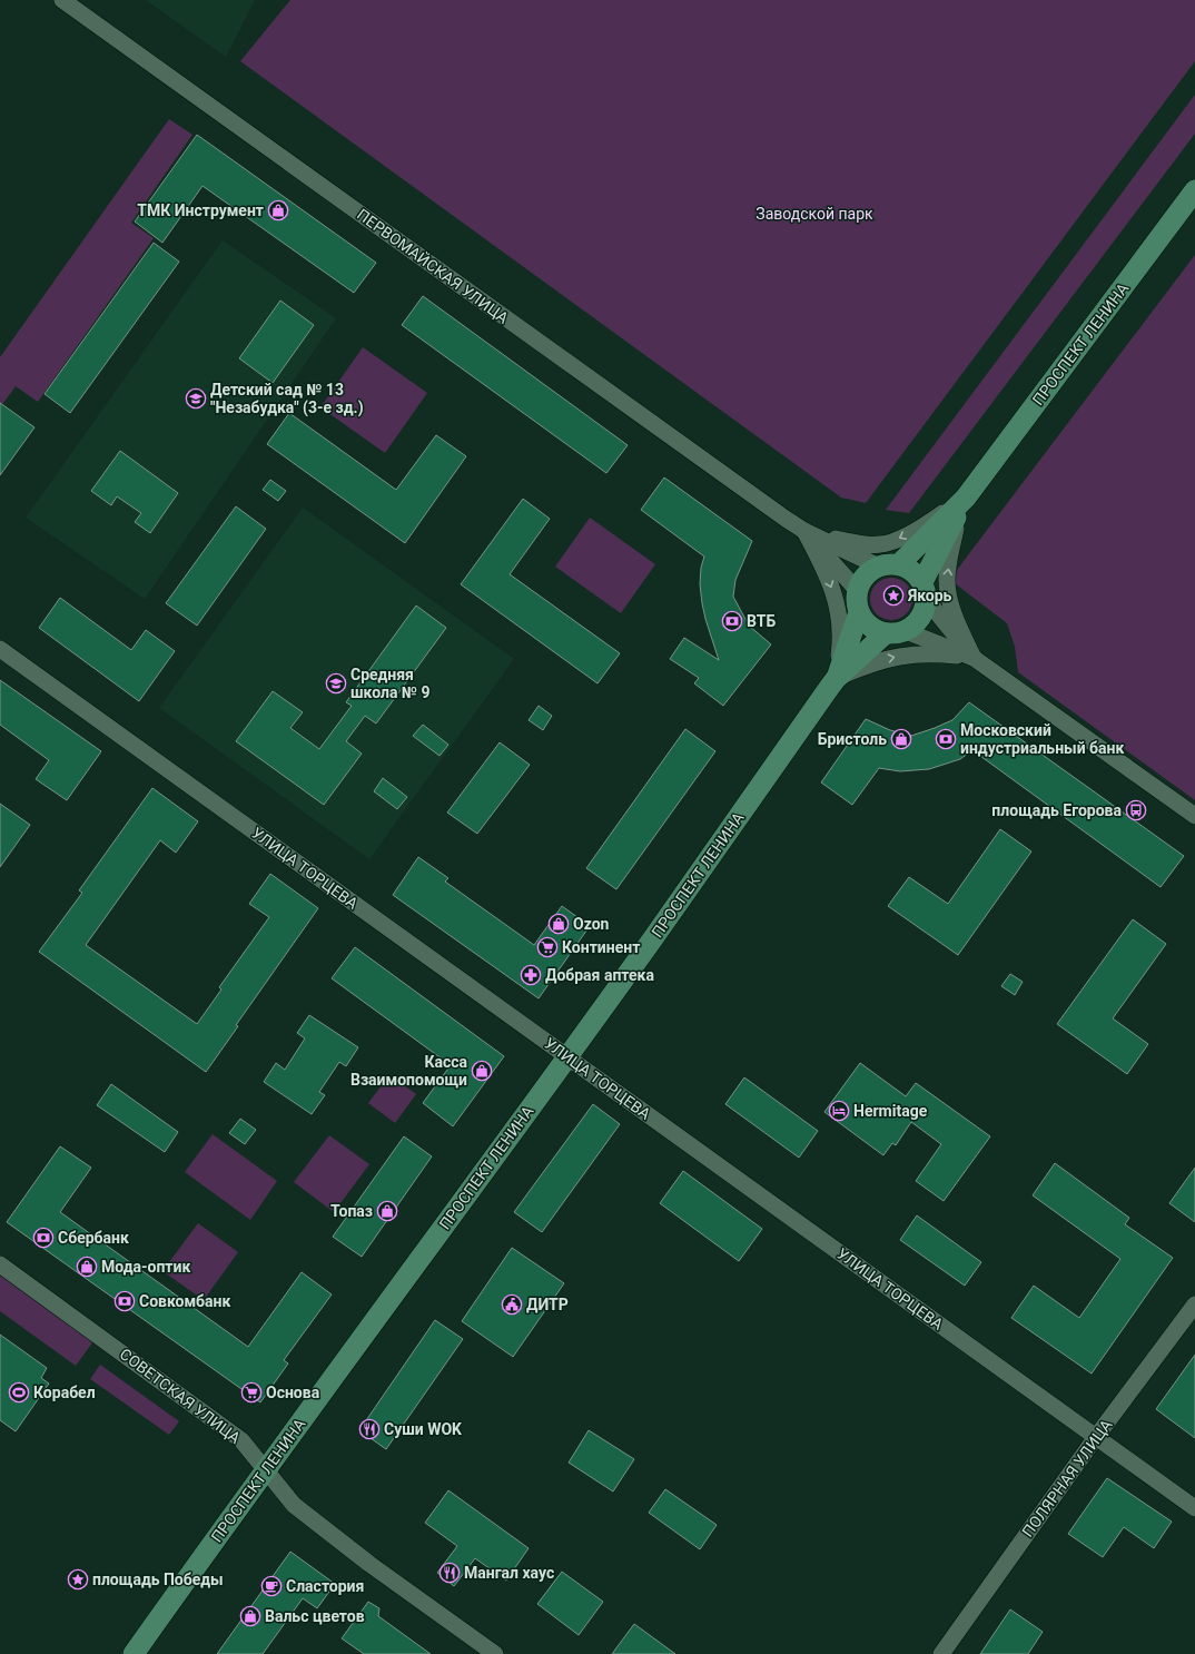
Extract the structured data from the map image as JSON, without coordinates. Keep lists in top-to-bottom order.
{
  "streets": {
    "main road": ["ПРОСПЕКТ ЛЕНИНА"],
    "street": [
      "ПЕРВОМАЙСКАЯ УЛИЦА",
      "УЛИЦА ТОРЦЕВА",
      "СОВЕТСКАЯ УЛИЦА",
      "ПОЛЯРНАЯ УЛИЦА"
    ]
  },
  "crossings": [
    ["ПРОСПЕКТ ЛЕНИНА", "УЛИЦА ТОРЦЕВА"],
    ["ПРОСПЕКТ ЛЕНИНА", "СОВЕТСКАЯ УЛИЦА"],
    ["УЛИЦА ТОРЦЕВА", "ПОЛЯРНАЯ УЛИЦА"]
  ],
  "parks": ["Заводской парк"],
  "places": {
    "shop": [
      "ТМК Инструмент",
      "Бристоль",
      "Ozon",
      "Касса Взаимопомощи",
      "Топаз",
      "Мода-оптик",
      "Вальс цветов"
    ],
    "school or university": ["Детский сад № 13 \"Незабудка\" (3-е зд.)", "Средняя школа № 9"],
    "place": ["Якорь", "площадь Победы"],
    "bank": [
      "ВТБ",
      "Московский индустриальный банк",
      "Сбербанк",
      "Совкомбанк"
    ],
    "bus stop": ["площадь Егорова"],
    "supermarket": ["Континент", "Основа"],
    "pharmacy": ["Добрая аптека"],
    "hotel": ["Hermitage"],
    "public building": ["ДИТР"],
    "sports": ["Корабел"],
    "restaurant": ["Суши WOK", "Мангал хаус"],
    "cafe": ["Сластория"]
  }
}
